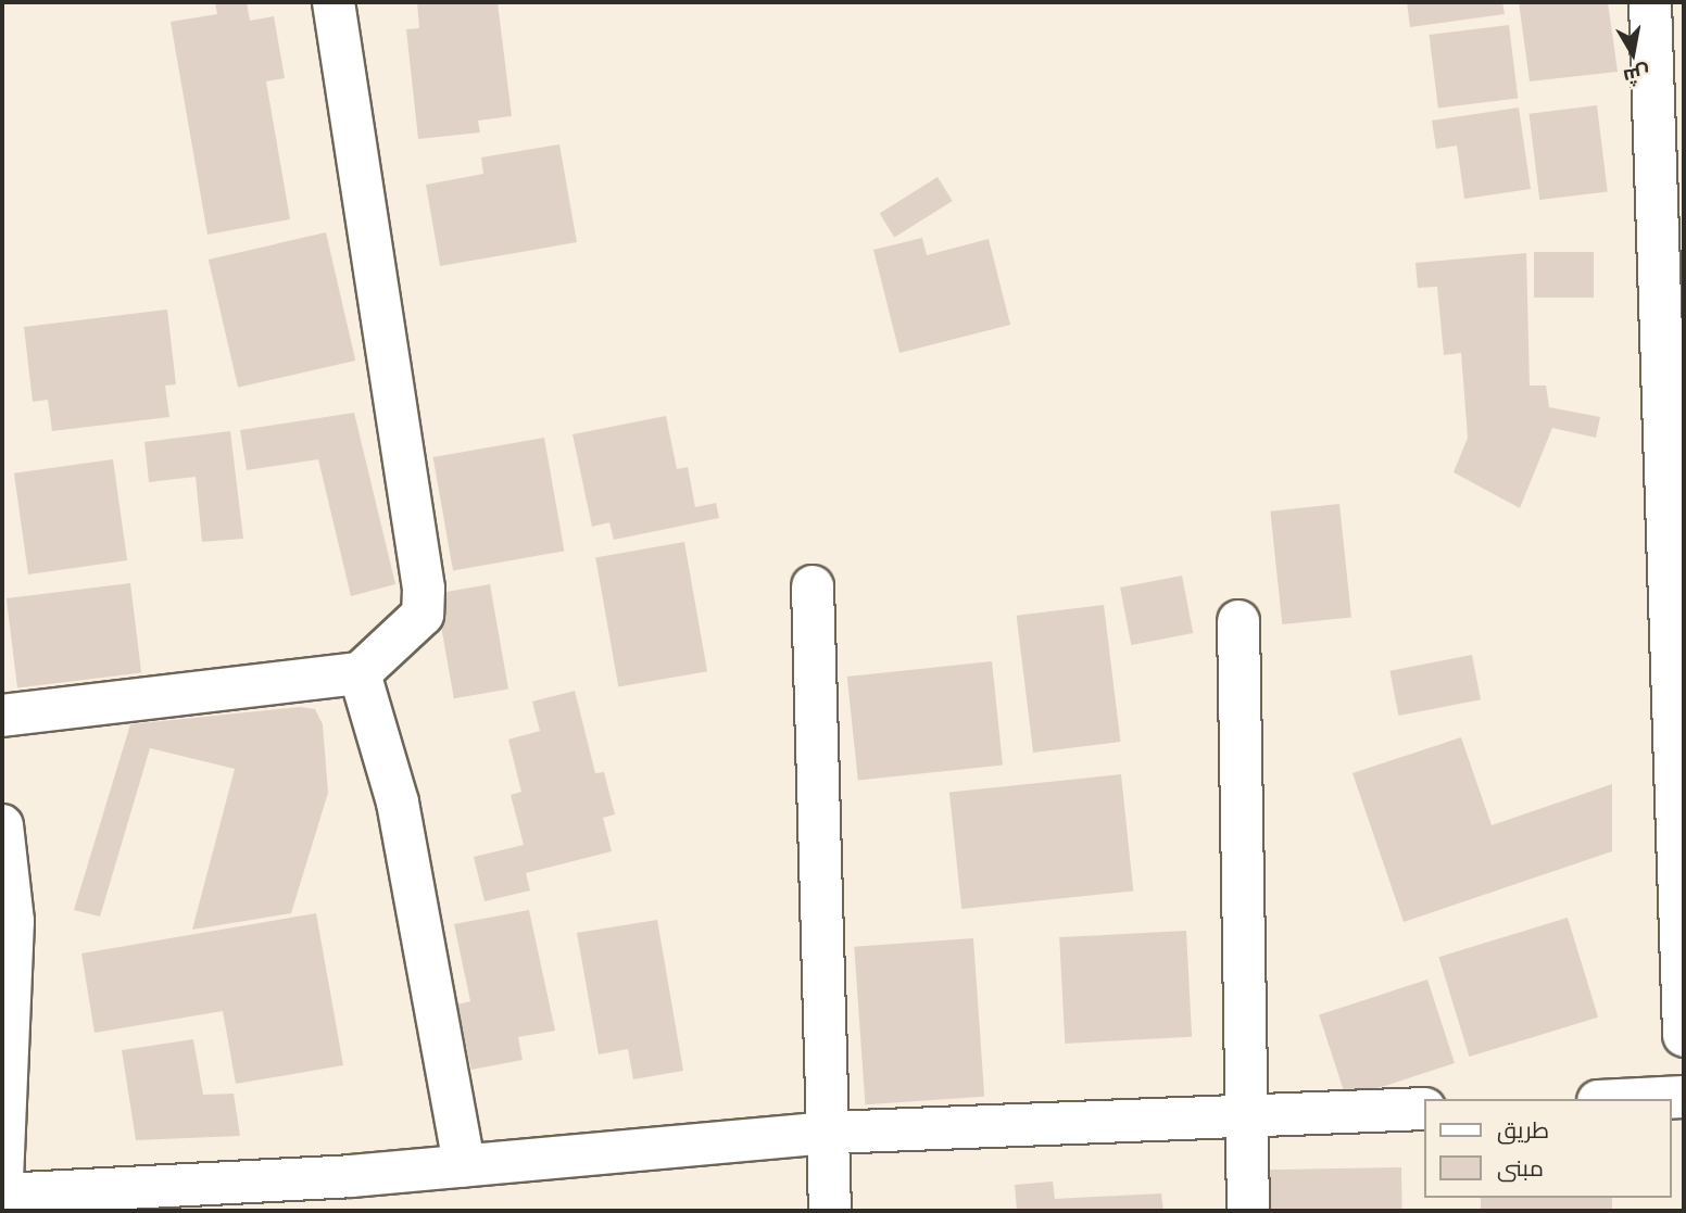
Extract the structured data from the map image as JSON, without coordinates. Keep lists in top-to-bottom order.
{
  "legend": ["طريق", "مبنى"],
  "north": "bottom"
}
